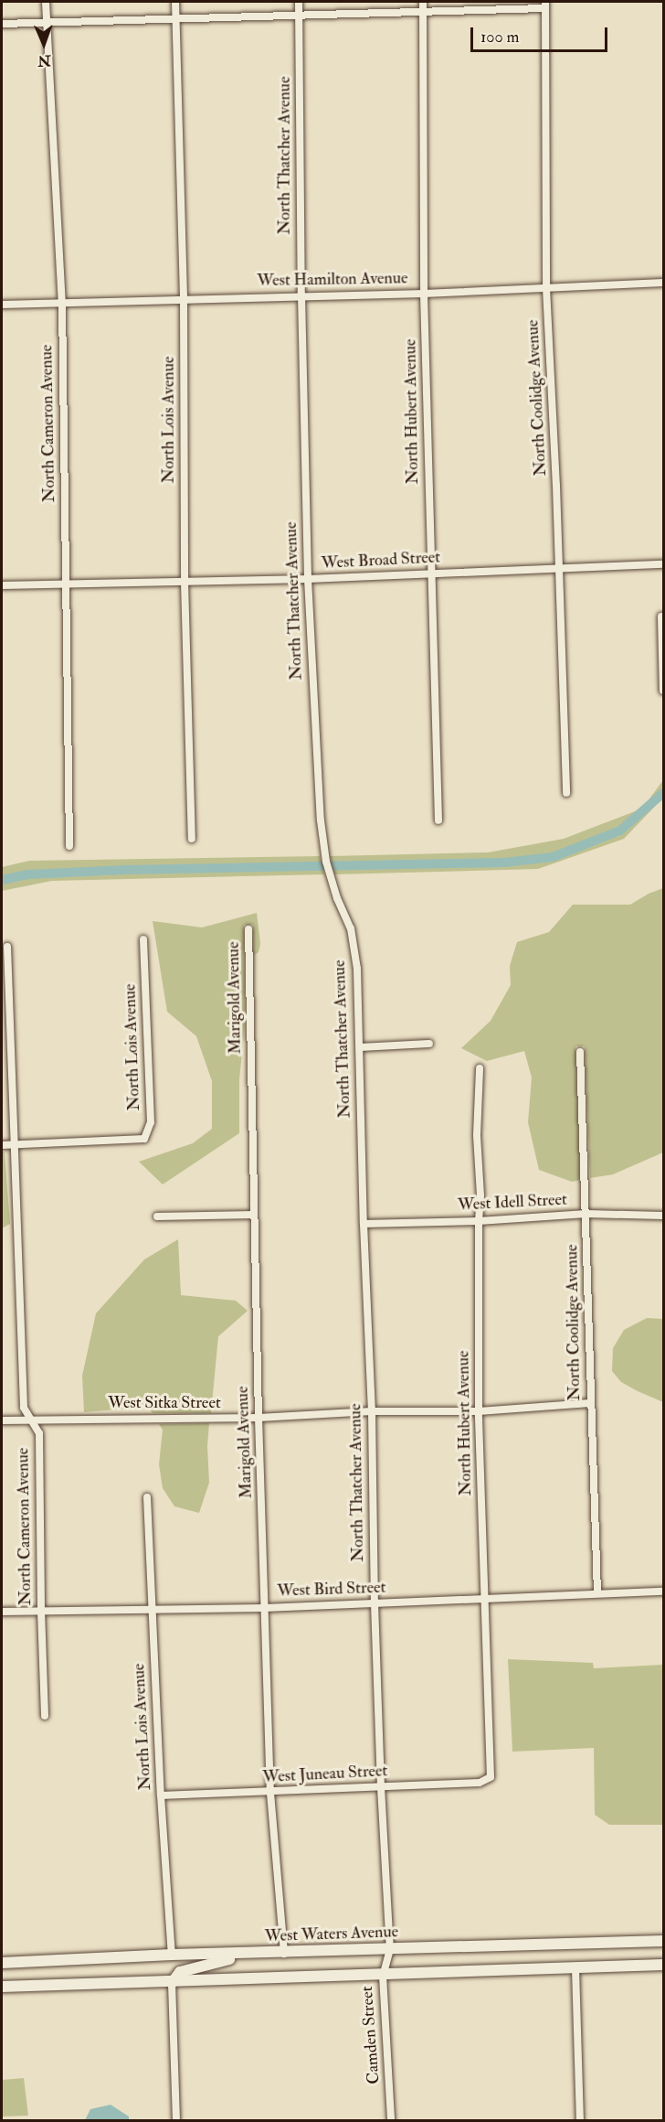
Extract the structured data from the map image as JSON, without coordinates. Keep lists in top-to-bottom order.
{
  "streets": {
    "main road": ["West Waters Avenue"],
    "street": [
      "North Thatcher Avenue",
      "West Hamilton Avenue",
      "North Coolidge Avenue",
      "North Hubert Avenue",
      "North Lois Avenue",
      "North Cameron Avenue",
      "West Broad Street",
      "Marigold Avenue",
      "West Idell Street",
      "West Sitka Street",
      "West Bird Street",
      "West Juneau Street",
      "Camden Street"
    ]
  },
  "crossings": [
    ["North Thatcher Avenue", "West Hamilton Avenue"],
    ["North Thatcher Avenue", "West Broad Street"],
    ["North Thatcher Avenue", "West Idell Street"],
    ["North Thatcher Avenue", "West Sitka Street"],
    ["North Thatcher Avenue", "West Bird Street"],
    ["North Thatcher Avenue", "West Juneau Street"],
    ["North Thatcher Avenue", "West Waters Avenue"],
    ["North Thatcher Avenue", "Camden Street"],
    ["West Hamilton Avenue", "North Coolidge Avenue"],
    ["West Hamilton Avenue", "North Hubert Avenue"],
    ["West Hamilton Avenue", "North Lois Avenue"],
    ["West Hamilton Avenue", "North Cameron Avenue"],
    ["North Coolidge Avenue", "West Broad Street"],
    ["North Coolidge Avenue", "West Idell Street"],
    ["North Coolidge Avenue", "West Sitka Street"],
    ["North Coolidge Avenue", "West Bird Street"],
    ["North Hubert Avenue", "West Broad Street"],
    ["North Hubert Avenue", "West Idell Street"],
    ["North Hubert Avenue", "West Sitka Street"],
    ["North Hubert Avenue", "West Bird Street"],
    ["North Hubert Avenue", "West Juneau Street"],
    ["North Lois Avenue", "North Cameron Avenue"],
    ["North Lois Avenue", "West Broad Street"],
    ["North Lois Avenue", "West Bird Street"],
    ["North Lois Avenue", "West Juneau Street"],
    ["North Lois Avenue", "West Waters Avenue"],
    ["North Cameron Avenue", "West Broad Street"],
    ["North Cameron Avenue", "West Sitka Street"],
    ["North Cameron Avenue", "West Bird Street"],
    ["Marigold Avenue", "West Sitka Street"],
    ["Marigold Avenue", "West Bird Street"],
    ["Marigold Avenue", "West Juneau Street"],
    ["Marigold Avenue", "West Waters Avenue"],
    ["West Waters Avenue", "Camden Street"]
  ],
  "scale_bar": "100 m",
  "north": "bottom"
}
